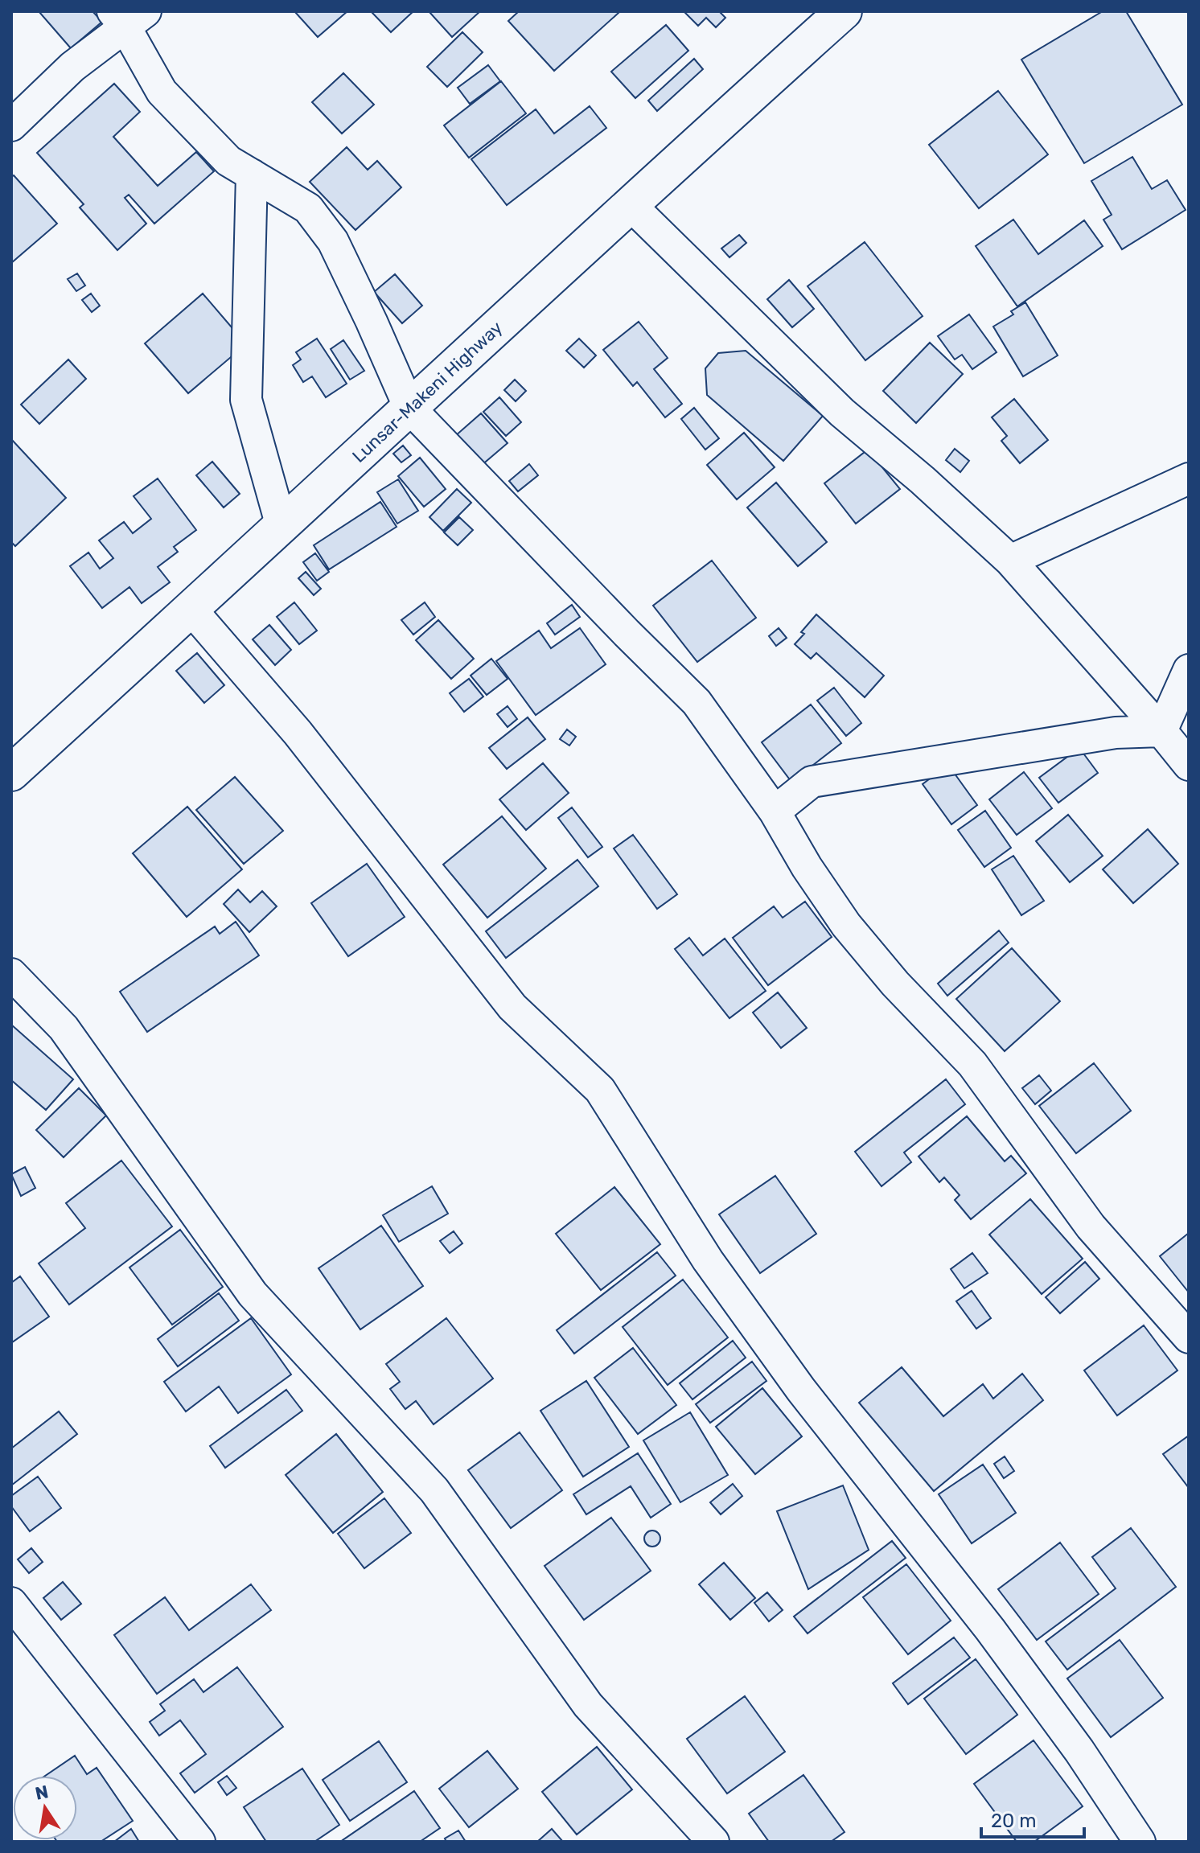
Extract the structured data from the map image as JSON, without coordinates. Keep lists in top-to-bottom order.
{
  "streets": {
    "main road": ["Lunsar-Makeni Highway"]
  },
  "scale_bar": "20 m",
  "north": "top"
}
